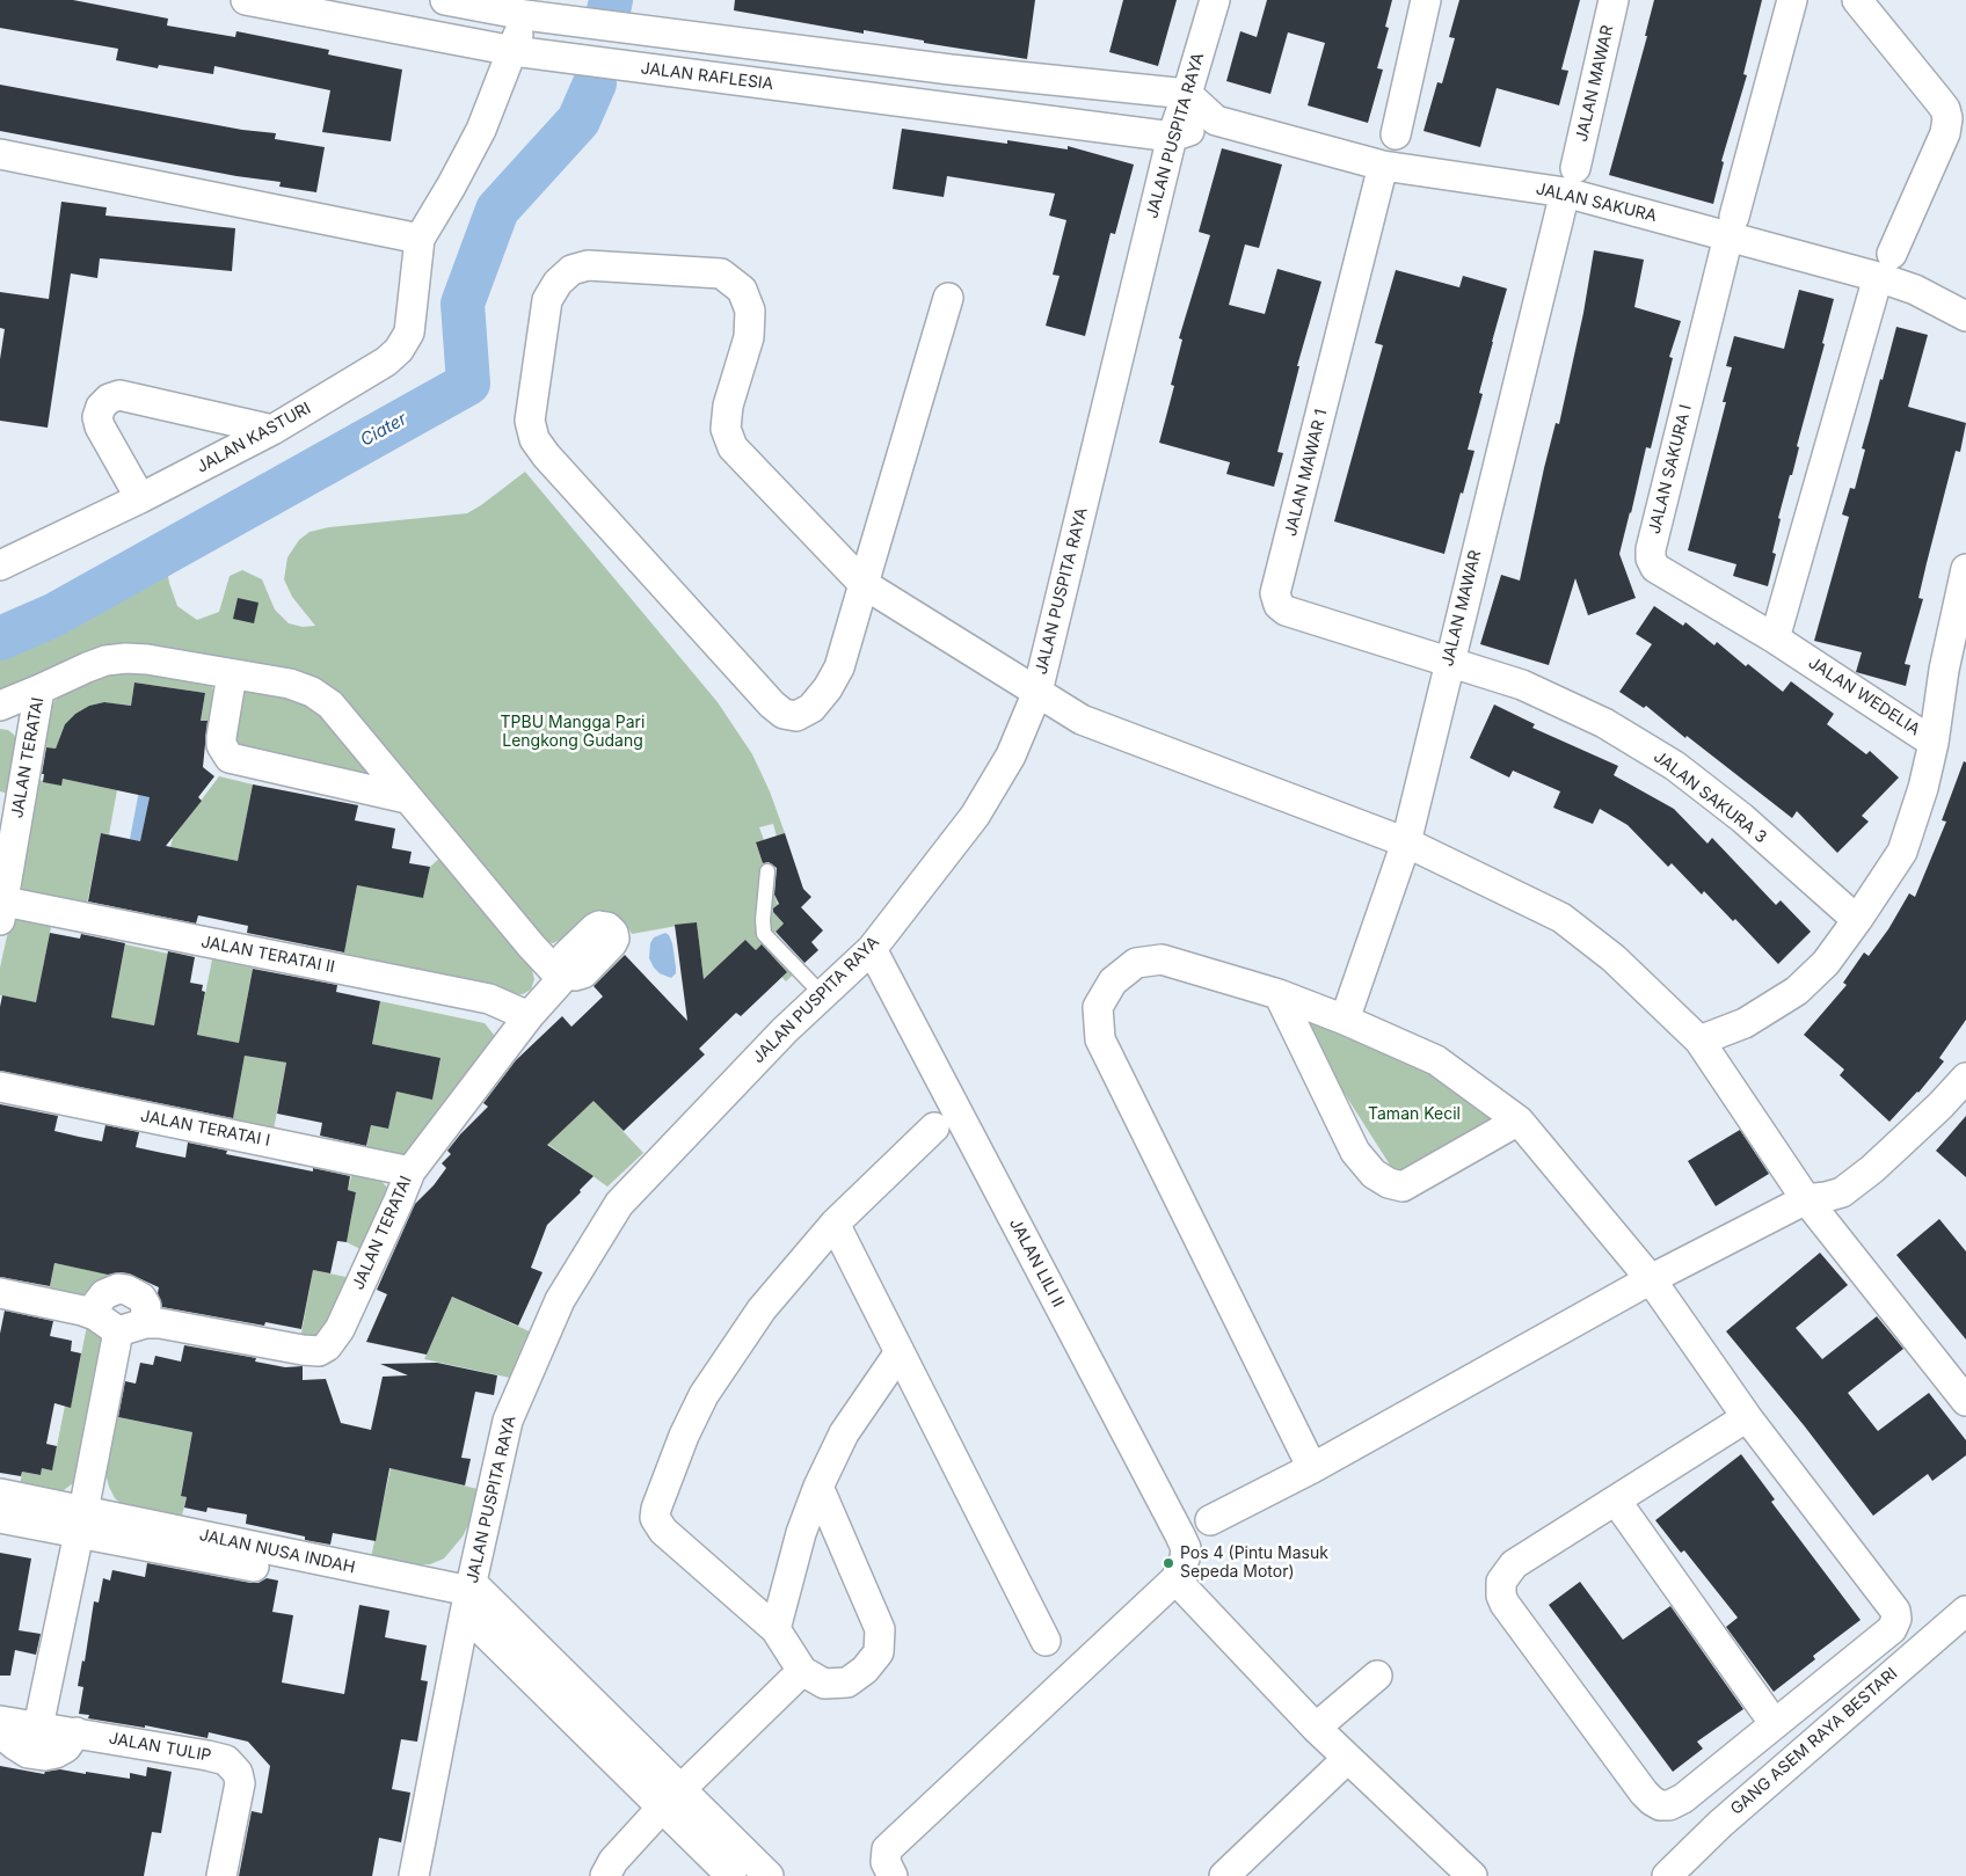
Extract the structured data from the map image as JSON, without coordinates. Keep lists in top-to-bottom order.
{
  "streets": {
    "street": [
      "JALAN RAFLESIA",
      "JALAN MAWAR",
      "JALAN PUSPITA RAYA",
      "JALAN SAKURA",
      "JALAN KASTURI",
      "JALAN SAKURA I",
      "JALAN MAWAR 1",
      "JALAN WEDELIA",
      "JALAN TERATAI",
      "JALAN SAKURA 3",
      "JALAN TERATAI II",
      "JALAN TERATAI I",
      "JALAN LILI II",
      "JALAN NUSA INDAH",
      "GANG ASEM RAYA BESTARI",
      "JALAN TULIP"
    ]
  },
  "crossings": [
    ["JALAN RAFLESIA", "JALAN PUSPITA RAYA"],
    ["JALAN RAFLESIA", "JALAN KASTURI"],
    ["JALAN MAWAR", "JALAN SAKURA"],
    ["JALAN MAWAR", "JALAN MAWAR 1"],
    ["JALAN MAWAR", "JALAN SAKURA 3"],
    ["JALAN PUSPITA RAYA", "JALAN SAKURA"],
    ["JALAN PUSPITA RAYA", "JALAN LILI II"],
    ["JALAN PUSPITA RAYA", "JALAN NUSA INDAH"],
    ["JALAN SAKURA", "JALAN SAKURA I"],
    ["JALAN SAKURA", "JALAN MAWAR 1"],
    ["JALAN SAKURA I", "JALAN WEDELIA"],
    ["JALAN MAWAR 1", "JALAN SAKURA 3"],
    ["JALAN WEDELIA", "JALAN SAKURA 3"],
    ["JALAN TERATAI", "JALAN TERATAI II"],
    ["JALAN TERATAI", "JALAN TERATAI I"]
  ],
  "water": ["Ciater"],
  "parks": ["TPBU Mangga Pari Lengkong Gudang", "Taman Kecil"],
  "places": ["Pos 4 (Pintu Masuk Sepeda Motor)"]
}
